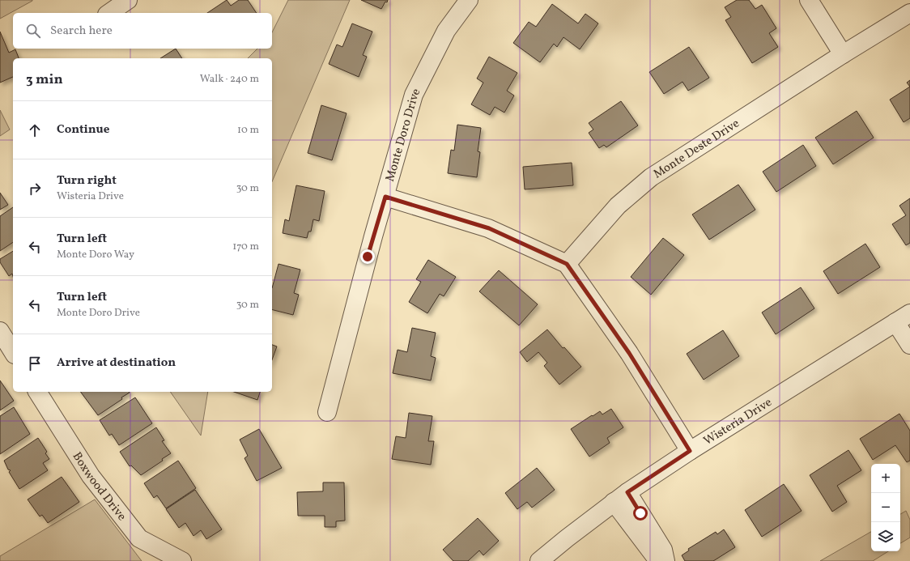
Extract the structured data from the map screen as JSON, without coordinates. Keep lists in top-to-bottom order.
{
  "streets": {
    "street": [
      "Monte Doro Drive",
      "Monte Deste Drive",
      "Wisteria Drive",
      "Boxwood Drive"
    ]
  },
  "page": {
    "search": "Search here",
    "heading": ["3 min", "Walk · 240 m"],
    "list": [
      ["Continue", "10 m"],
      ["Turn right", "Wisteria Drive", "30 m"],
      ["Turn left", "Monte Doro Way", "170 m"],
      ["Turn left", "Monte Doro Drive", "30 m"],
      "Arrive at destination"
    ],
    "map_buttons": ["+", "−"]
  }
}
